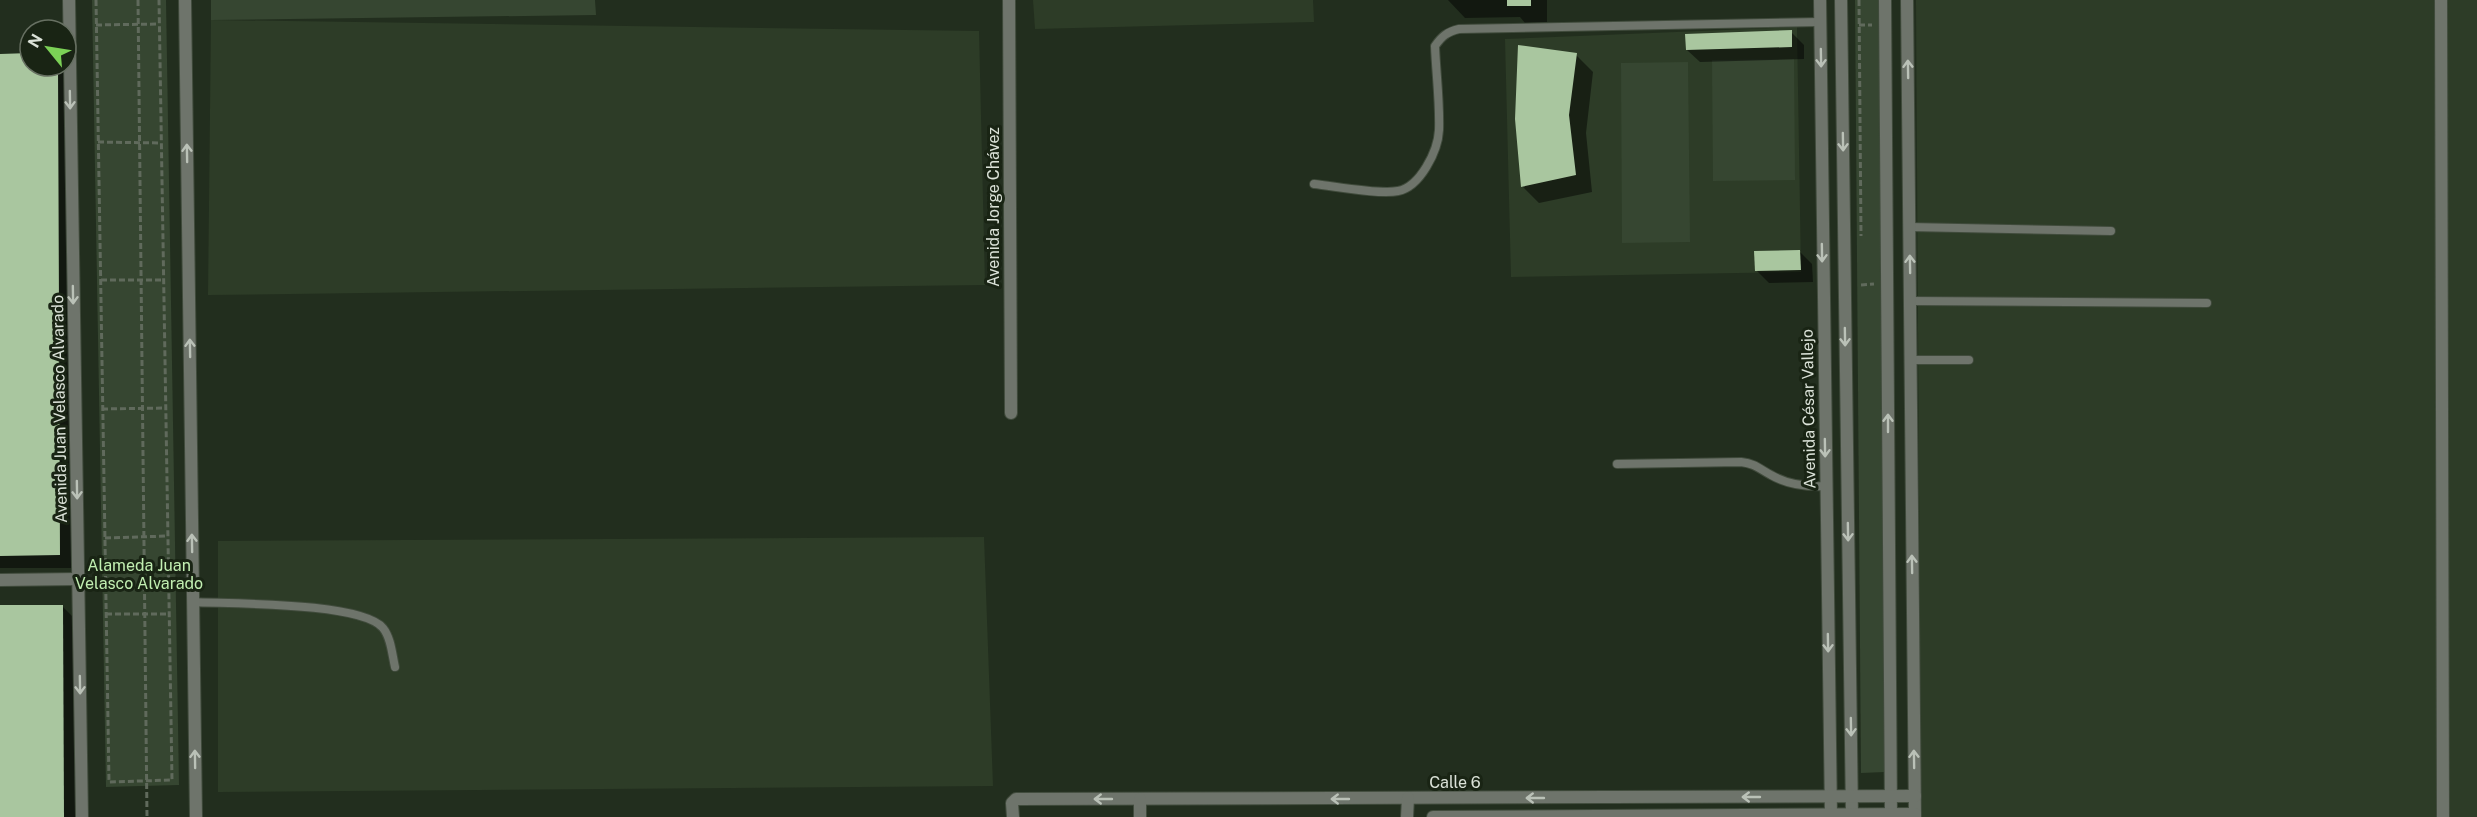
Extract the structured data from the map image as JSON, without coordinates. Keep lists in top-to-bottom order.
{
  "streets": {
    "street": [
      "Avenida Jorge Chávez",
      "Avenida Juan Velasco Alvarado",
      "Avenida César Vallejo",
      "Calle 6"
    ]
  },
  "crossings": [
    ["Avenida César Vallejo", "Calle 6"]
  ],
  "one_way": ["Avenida Juan Velasco Alvarado"],
  "parks": ["Alameda Juan Velasco Alvarado"],
  "north": "top left"
}
